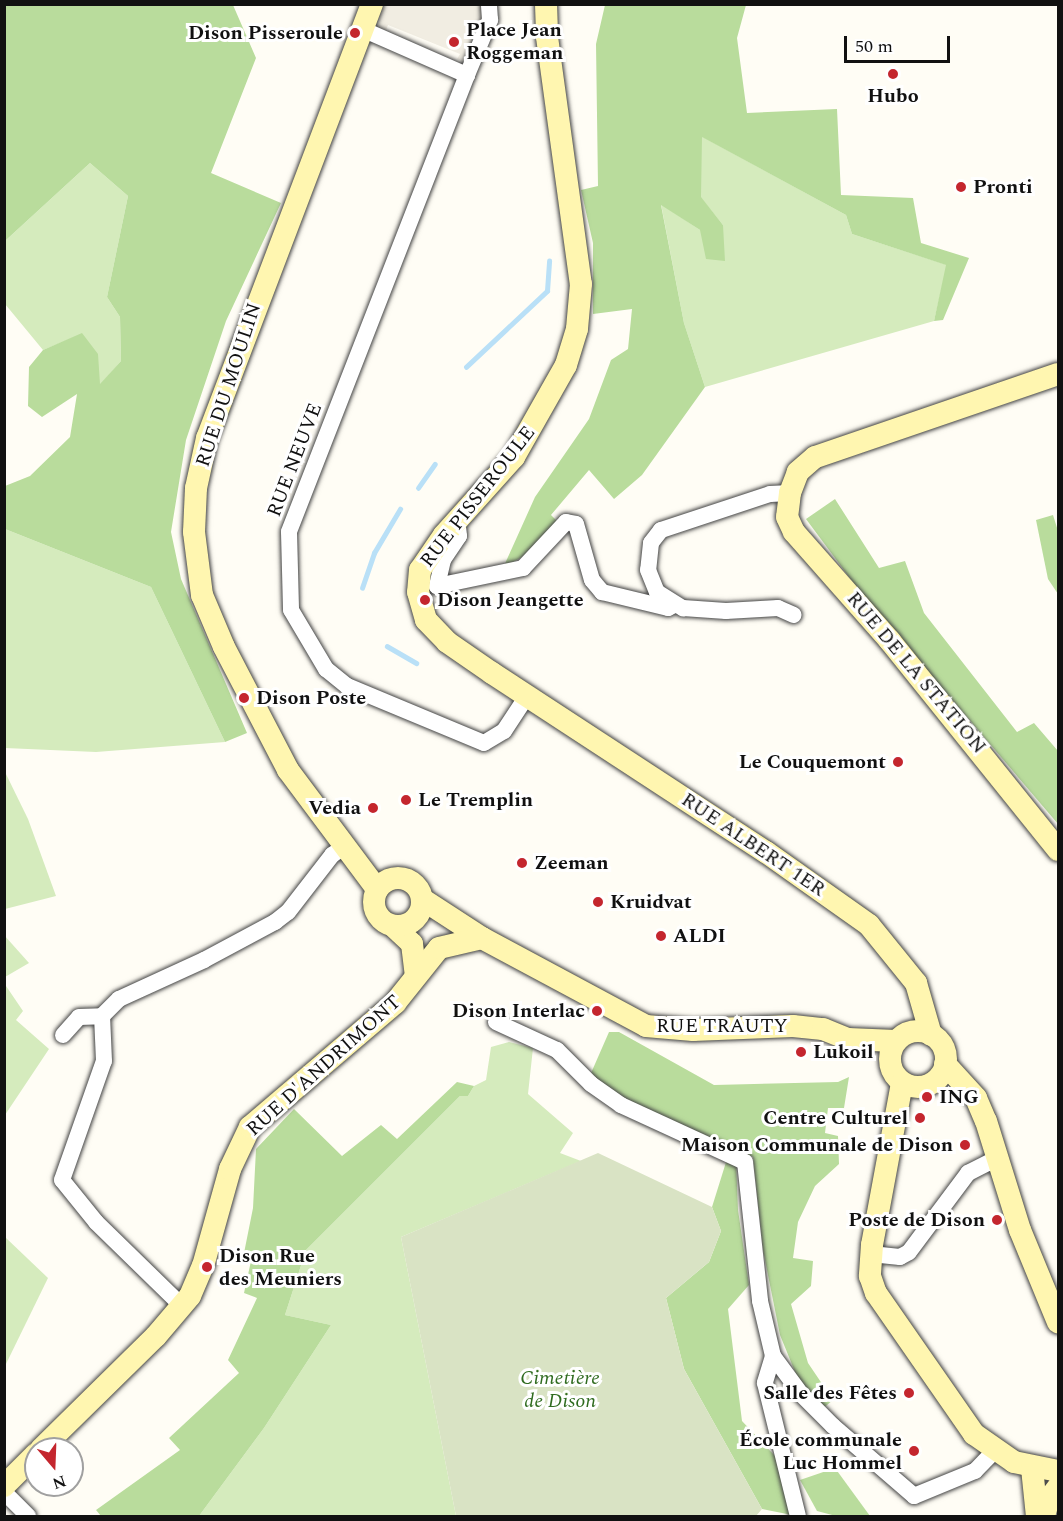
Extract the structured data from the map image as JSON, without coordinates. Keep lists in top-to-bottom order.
{
  "streets": {
    "main road": [
      "RUE DU MOULIN",
      "RUE PISSEROULE",
      "RUE DE LA STATION",
      "RUE ALBERT 1ER",
      "RUE TRAUTY",
      "RUE D'ANDRIMONT"
    ],
    "street": ["RUE NEUVE"]
  },
  "crossings": [
    ["RUE DU MOULIN", "RUE TRAUTY"],
    ["RUE DU MOULIN", "RUE D'ANDRIMONT"],
    ["RUE NEUVE", "RUE PISSEROULE"],
    ["RUE NEUVE", "RUE ALBERT 1ER"],
    ["RUE PISSEROULE", "RUE ALBERT 1ER"],
    ["RUE ALBERT 1ER", "RUE TRAUTY"],
    ["RUE TRAUTY", "RUE D'ANDRIMONT"]
  ],
  "parks": ["Cimetière de Dison"],
  "places": [
    "Dison Pisseroule",
    "Place Jean Roggeman",
    "Hubo",
    "Pronti",
    "Dison Jeangette",
    "Dison Poste",
    "Le Couquemont",
    "Le Tremplin",
    "Vedia",
    "Zeeman",
    "Kruidvat",
    "ALDI",
    "Dison Interlac",
    "Lukoil",
    "ING",
    "Centre Culturel",
    "Maison Communale de Dison",
    "Poste de Dison",
    "Dison Rue des Meuniers",
    "Salle des Fêtes",
    "École communale Luc Hommel"
  ],
  "scale_bar": "50 m",
  "north": "bottom"
}
